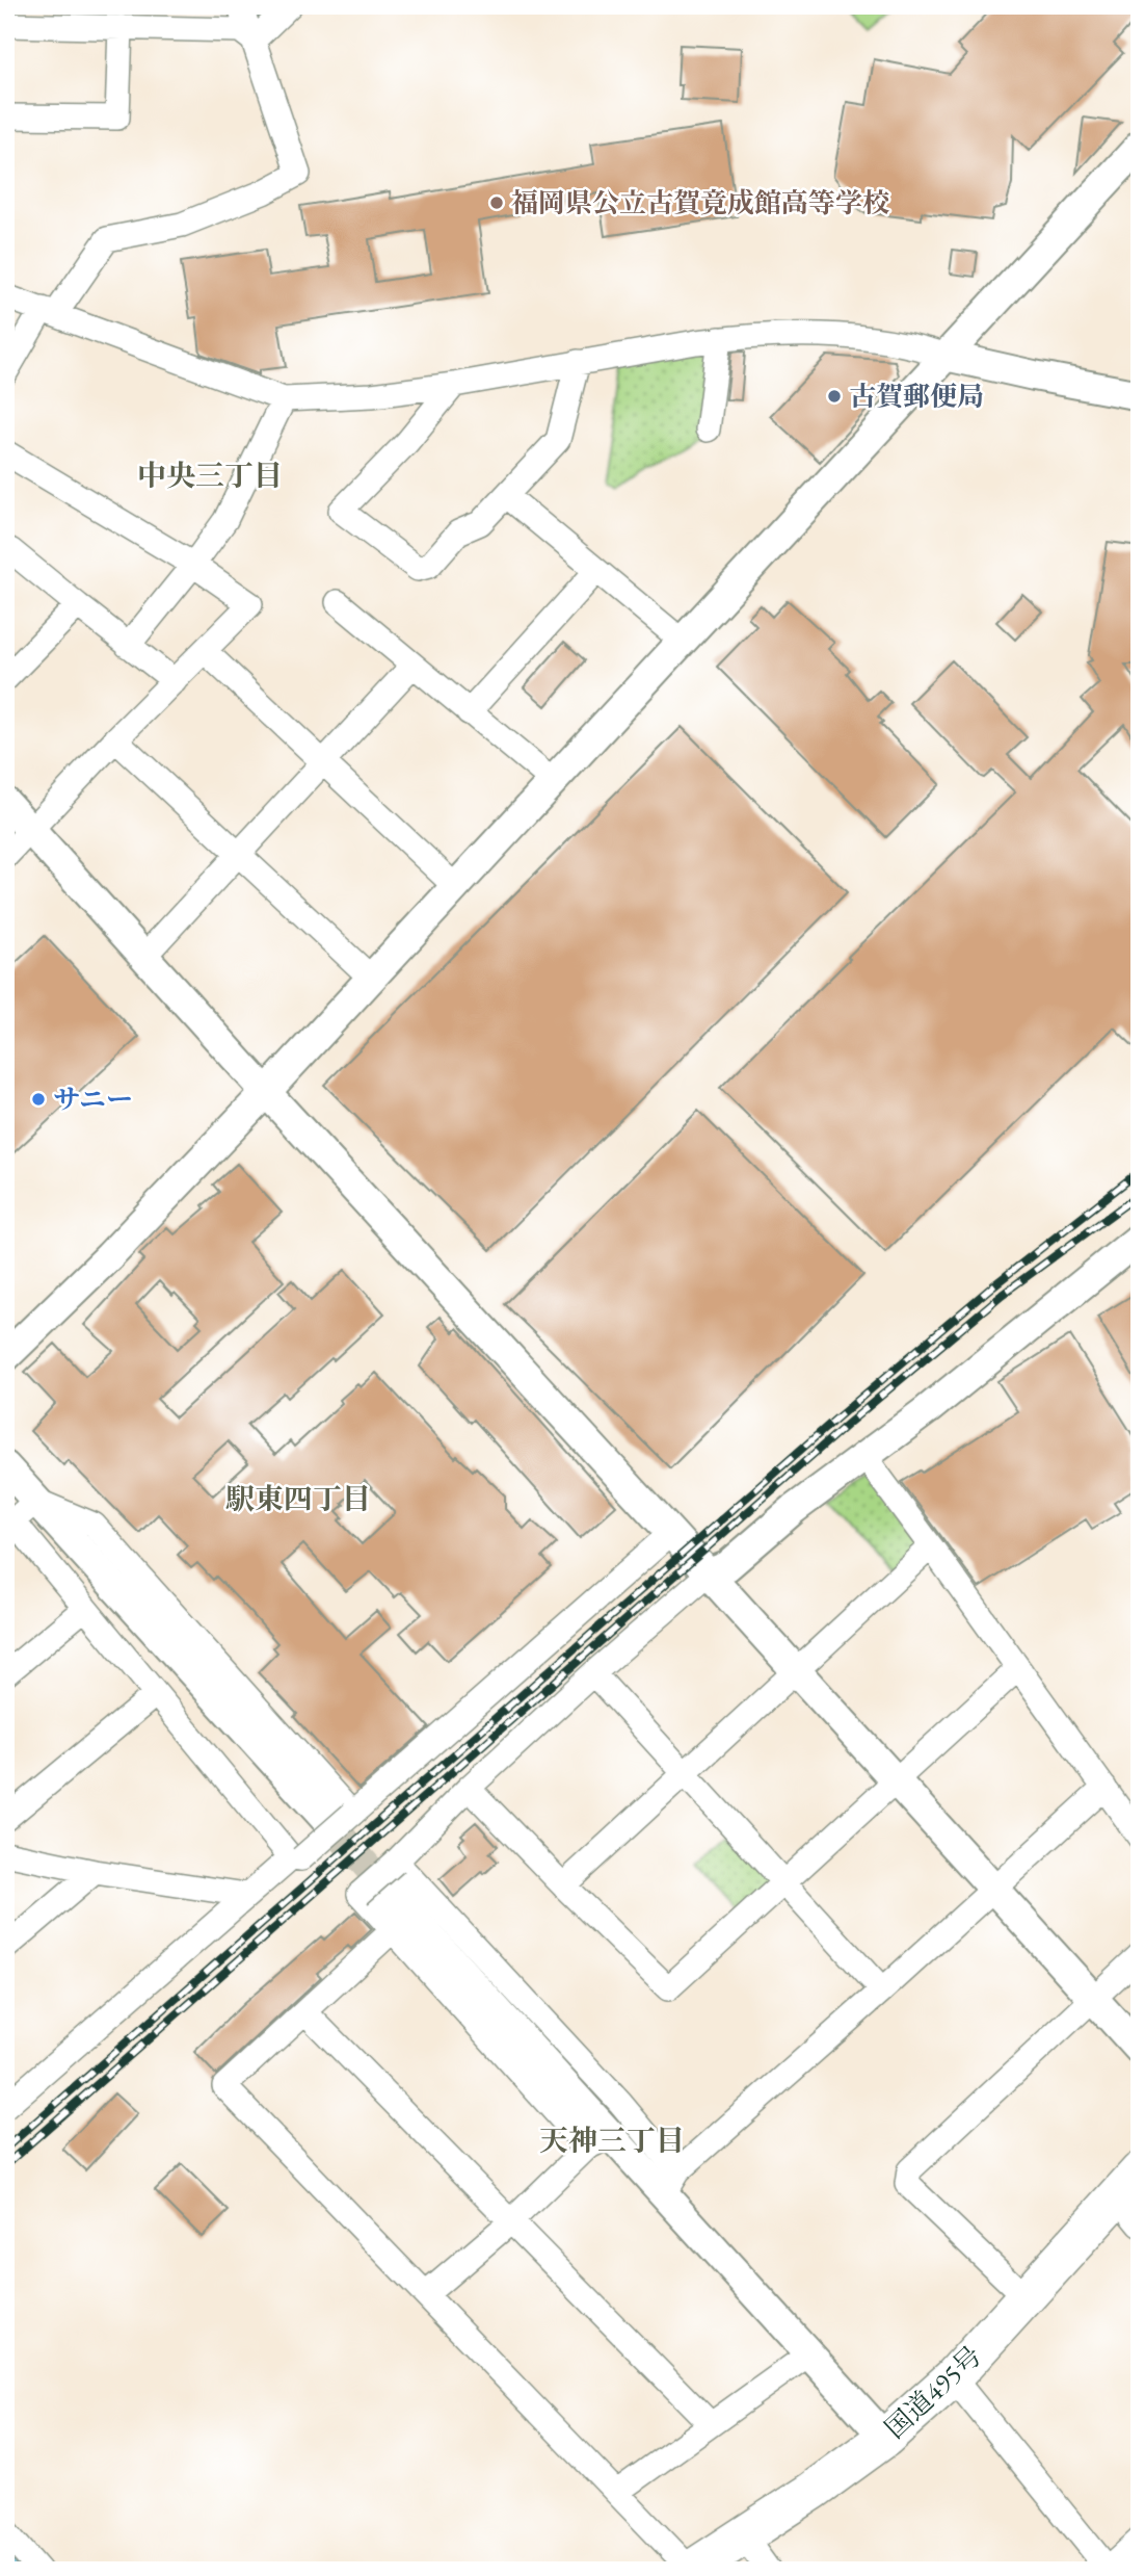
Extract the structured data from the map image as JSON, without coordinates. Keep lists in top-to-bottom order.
{
  "streets": {
    "highway": ["国道495号"]
  },
  "districts": ["中央三丁目", "駅東四丁目", "天神三丁目"],
  "places": ["福岡県公立古賀竟成館高等学校", "古賀郵便局", "サニー"]
}
